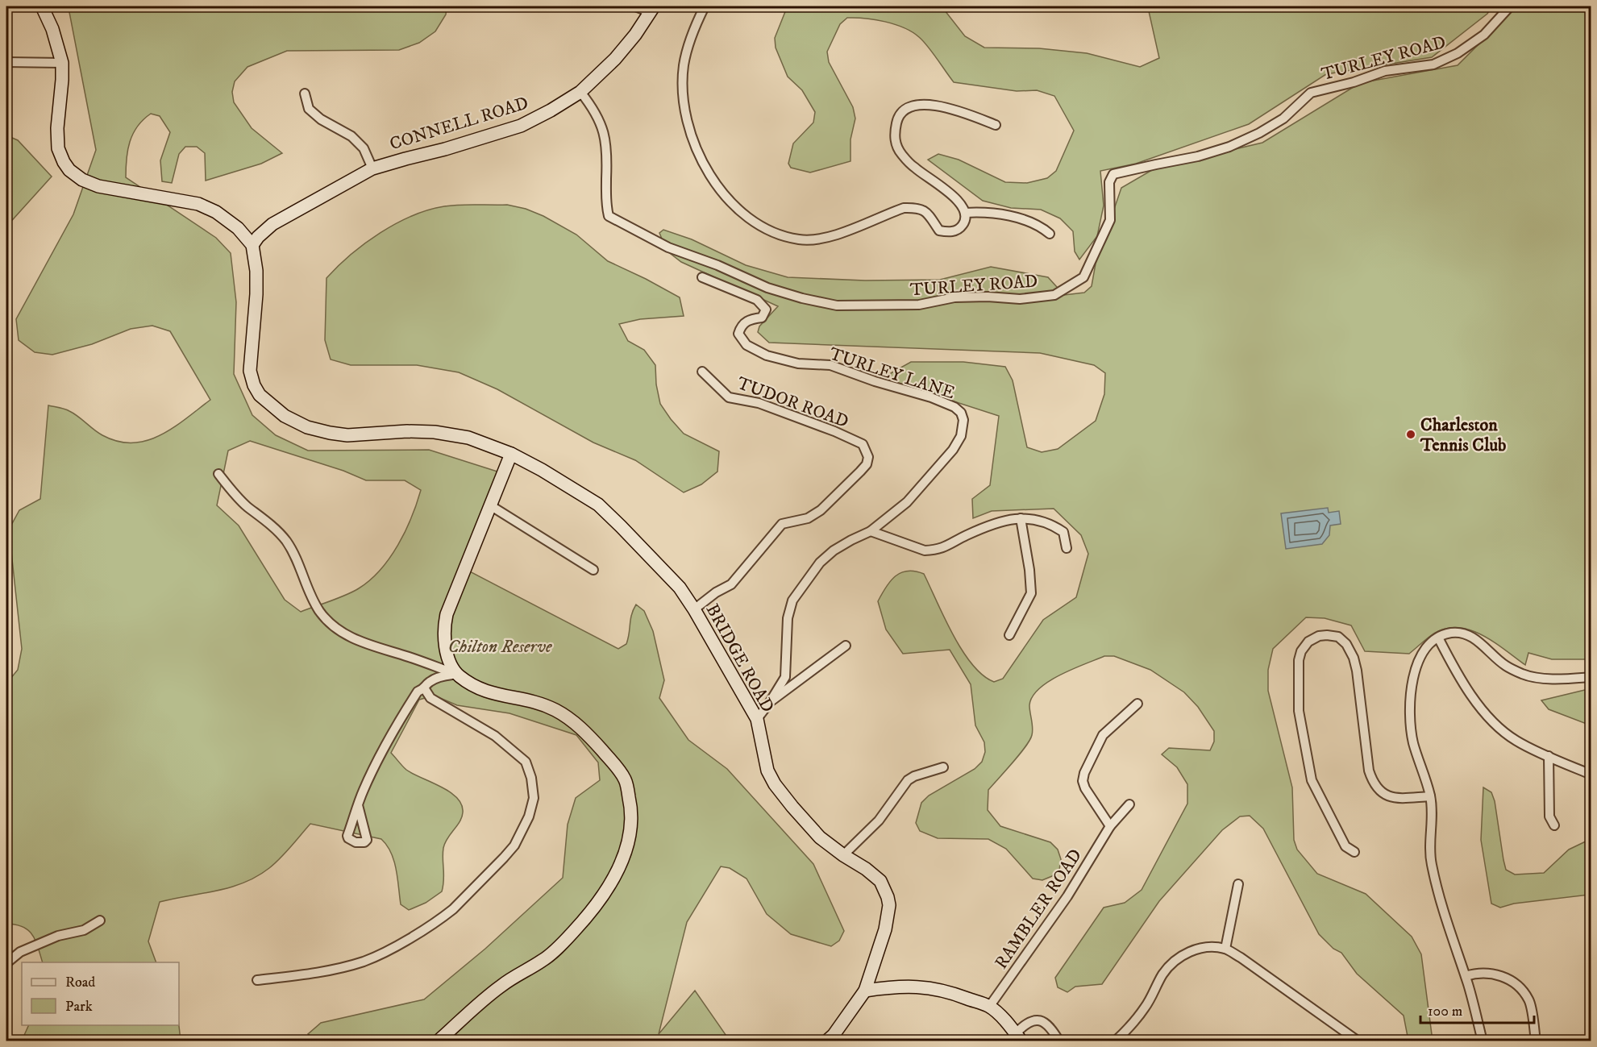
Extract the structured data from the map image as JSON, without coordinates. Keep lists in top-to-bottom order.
{
  "streets": {
    "main road": ["CONNELL ROAD", "BRIDGE ROAD"],
    "street": [
      "TURLEY ROAD",
      "TURLEY LANE",
      "TUDOR ROAD",
      "RAMBLER ROAD"
    ]
  },
  "crossings": [
    ["TURLEY ROAD", "CONNELL ROAD"],
    ["CONNELL ROAD", "BRIDGE ROAD"],
    ["TUDOR ROAD", "BRIDGE ROAD"]
  ],
  "parks": ["Chilton Reserve"],
  "places": ["Charleston Tennis Club"],
  "legend": ["Road", "Park"],
  "scale_bar": "100 m"
}
